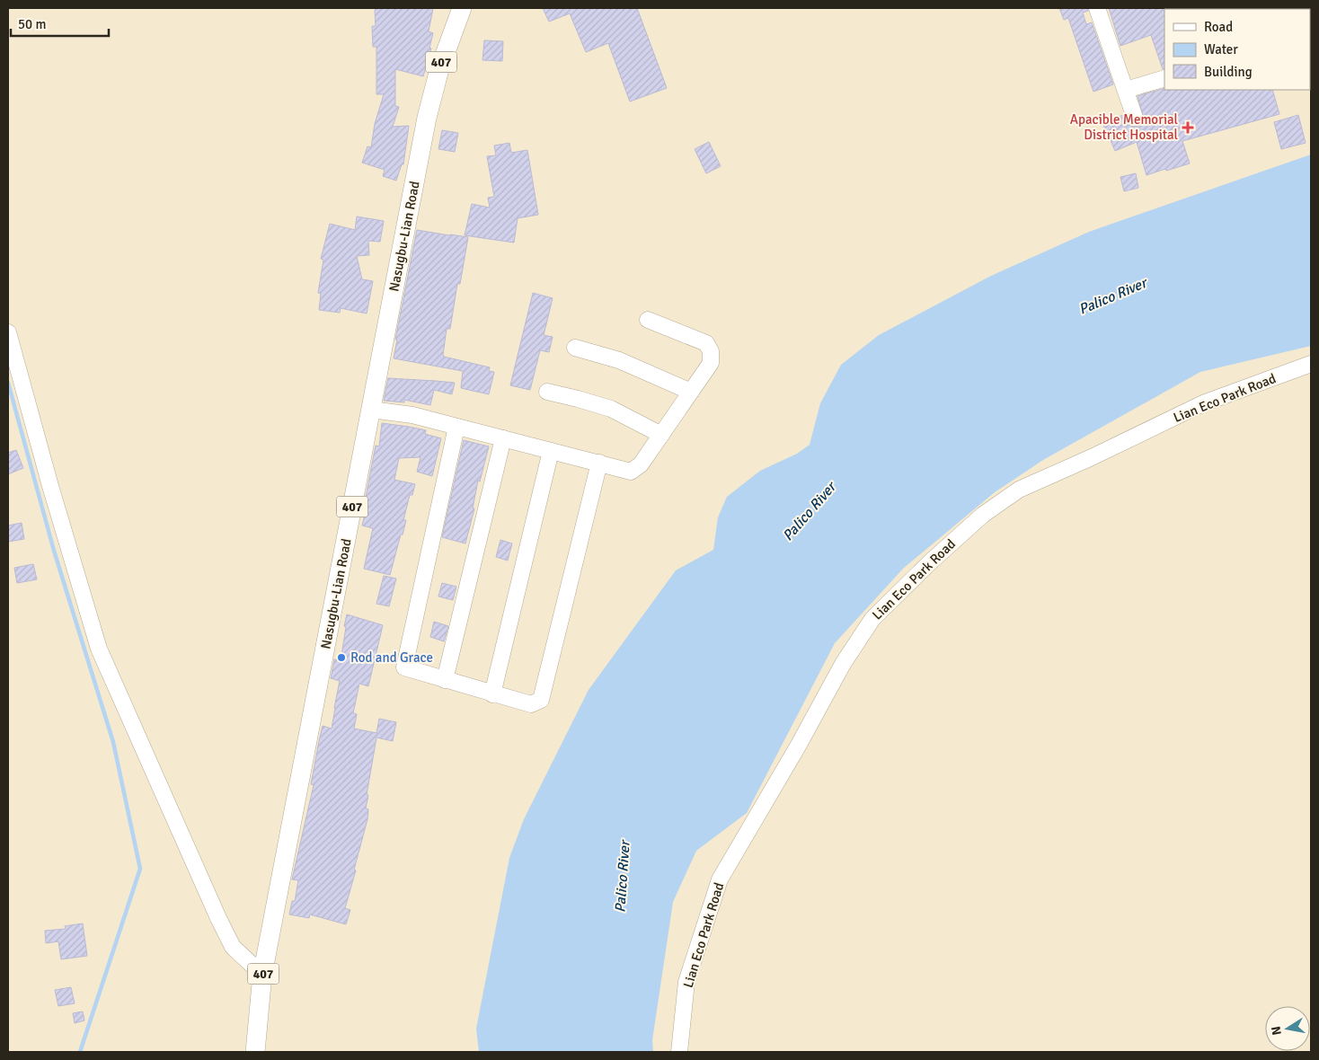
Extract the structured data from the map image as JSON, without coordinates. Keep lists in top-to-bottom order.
{
  "streets": {
    "main road": ["407", "Nasugbu-Lian Road"],
    "street": ["Lian Eco Park Road"]
  },
  "water": ["Palico River"],
  "places": {
    "health": ["Apacible Memorial District Hospital"],
    "other": ["Rod and Grace"]
  },
  "legend": ["Road", "Water", "Building"],
  "scale_bar": "50 m",
  "north": "left"
}
